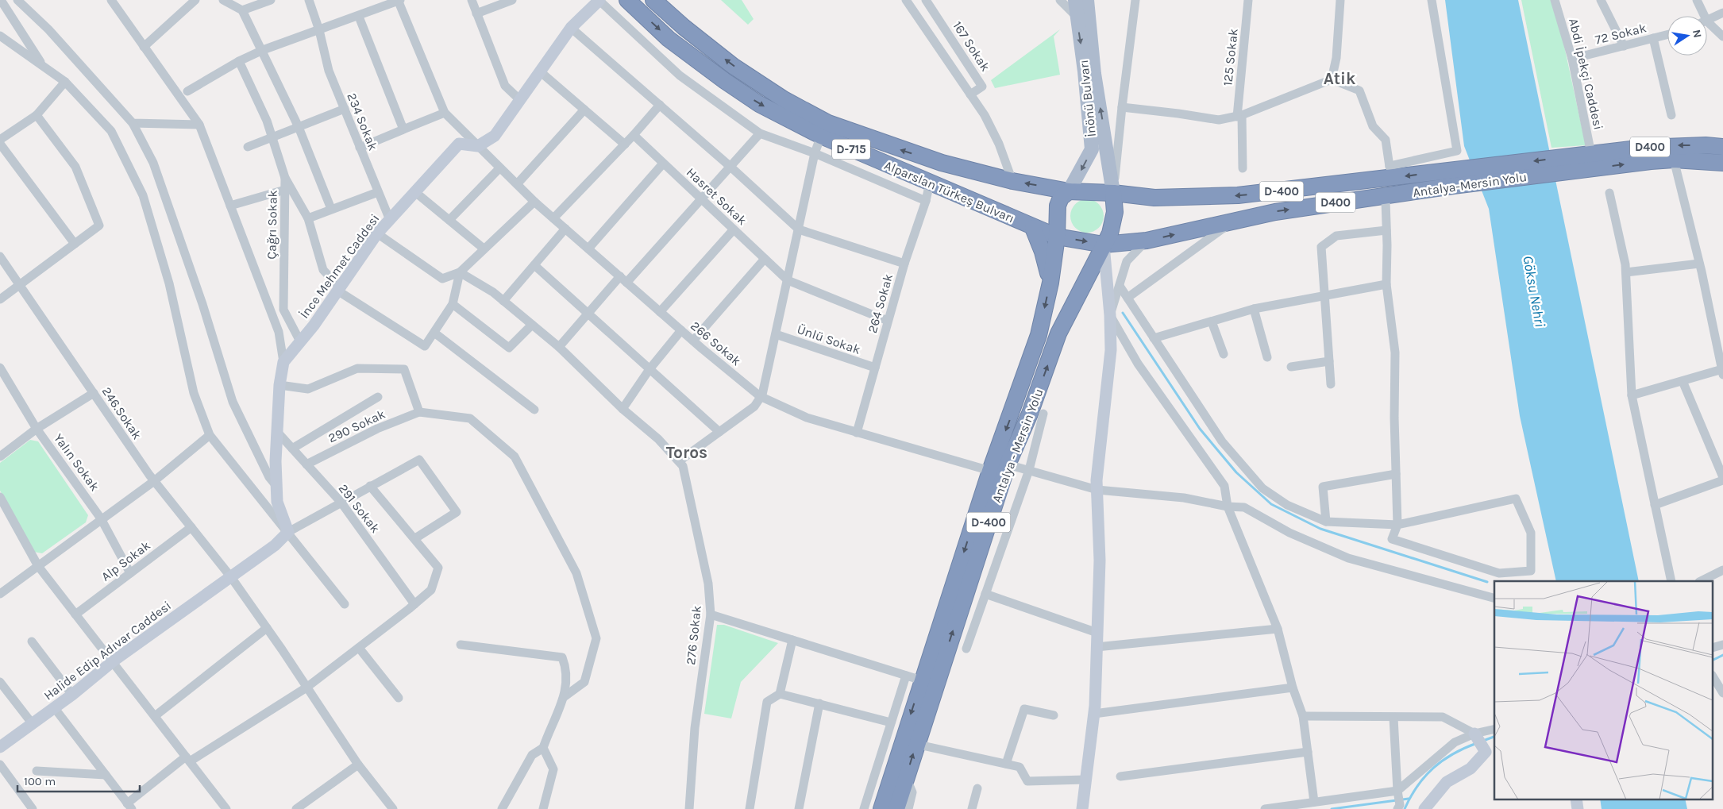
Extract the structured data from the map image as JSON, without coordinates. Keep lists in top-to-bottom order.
{
  "streets": {
    "highway": [
      "D400",
      "D-715",
      "Antalya-Mersin Yolu",
      "Alparslan Türkeş Bulvarı",
      "D-400",
      "Antalya - Mersin Yolu"
    ],
    "main road": ["İnönü Bulvarı"],
    "street": [
      "72 Sokak",
      "167 Sokak",
      "125 Sokak",
      "Abdi İpekçi Caddesi",
      "234 Sokak",
      "Hasret Sokak",
      "Çağrı Sokak",
      "İnce Mehmet Caddesi",
      "264 Sokak",
      "Ünlü Sokak",
      "266 Sokak",
      "246.Sokak",
      "290 Sokak",
      "Yalın Sokak",
      "291 Sokak",
      "Alp Sokak",
      "276 Sokak",
      "Halide Edip Adıvar Caddesi"
    ]
  },
  "crossings": [
    ["72 Sokak", "Abdi İpekçi Caddesi"],
    ["Abdi İpekçi Caddesi", "Antalya-Mersin Yolu"],
    ["İnönü Bulvarı", "Alparslan Türkeş Bulvarı"],
    ["İnönü Bulvarı", "D-400"],
    ["İnönü Bulvarı", "Antalya - Mersin Yolu"],
    ["234 Sokak", "İnce Mehmet Caddesi"],
    ["Antalya-Mersin Yolu", "D-400"],
    ["Alparslan Türkeş Bulvarı", "D-400"],
    ["Alparslan Türkeş Bulvarı", "264 Sokak"],
    ["Alparslan Türkeş Bulvarı", "Antalya - Mersin Yolu"],
    ["D-400", "Antalya - Mersin Yolu"],
    ["Hasret Sokak", "264 Sokak"],
    ["Çağrı Sokak", "İnce Mehmet Caddesi"],
    ["İnce Mehmet Caddesi", "266 Sokak"],
    ["İnce Mehmet Caddesi", "291 Sokak"],
    ["264 Sokak", "Ünlü Sokak"],
    ["264 Sokak", "266 Sokak"],
    ["266 Sokak", "Antalya - Mersin Yolu"],
    ["246.Sokak", "Alp Sokak"],
    ["246.Sokak", "Halide Edip Adıvar Caddesi"],
    ["290 Sokak", "291 Sokak"],
    ["Yalın Sokak", "Alp Sokak"]
  ],
  "districts": ["Atik", "Toros"],
  "water": ["Göksu Nehri"],
  "scale_bar": "100 m",
  "north": "right"
}
